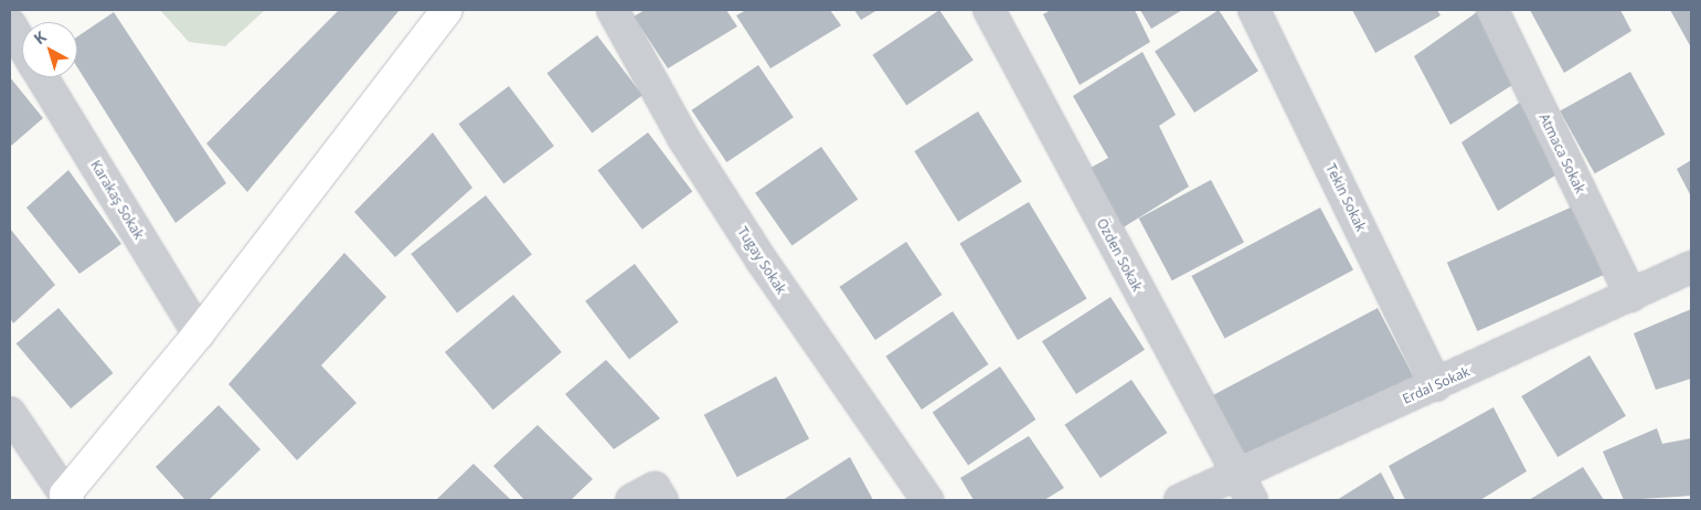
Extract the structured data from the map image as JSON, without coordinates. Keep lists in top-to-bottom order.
{
  "streets": {
    "street": [
      "Atmaca Sokak",
      "Tekin Sokak",
      "Karakaş Sokak",
      "Özden Sokak",
      "Tugay Sokak",
      "Erdal Sokak"
    ]
  },
  "crossings": [
    ["Atmaca Sokak", "Erdal Sokak"],
    ["Tekin Sokak", "Erdal Sokak"],
    ["Özden Sokak", "Erdal Sokak"]
  ],
  "north": "top left"
}
